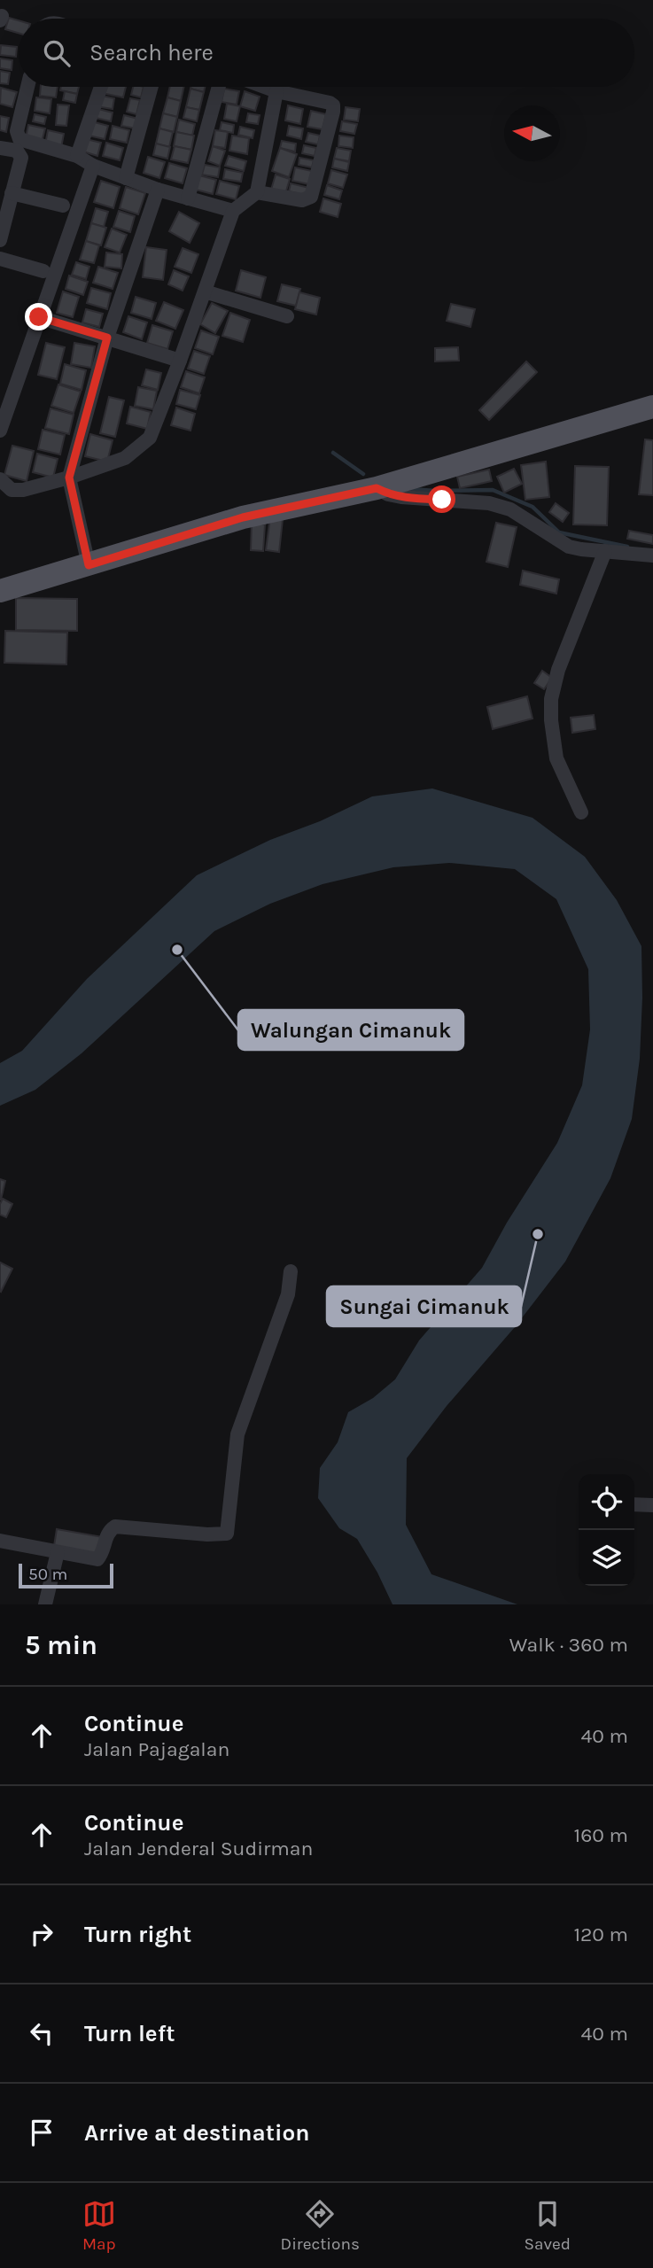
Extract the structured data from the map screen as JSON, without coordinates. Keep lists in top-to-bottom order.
{
  "places": ["Walungan Cimanuk", "Sungai Cimanuk"],
  "scale_bar": "50 m",
  "north": "left",
  "page": {
    "search": "Search here",
    "scale": "50 m",
    "heading": ["5 min", "Walk · 360 m"],
    "list": [
      ["Continue", "Jalan Pajagalan", "40 m"],
      ["Continue", "Jalan Jenderal Sudirman", "160 m"],
      ["Turn right", "120 m"],
      ["Turn left", "40 m"],
      "Arrive at destination"
    ],
    "nav": ["Map", "Directions", "Saved"]
  }
}
